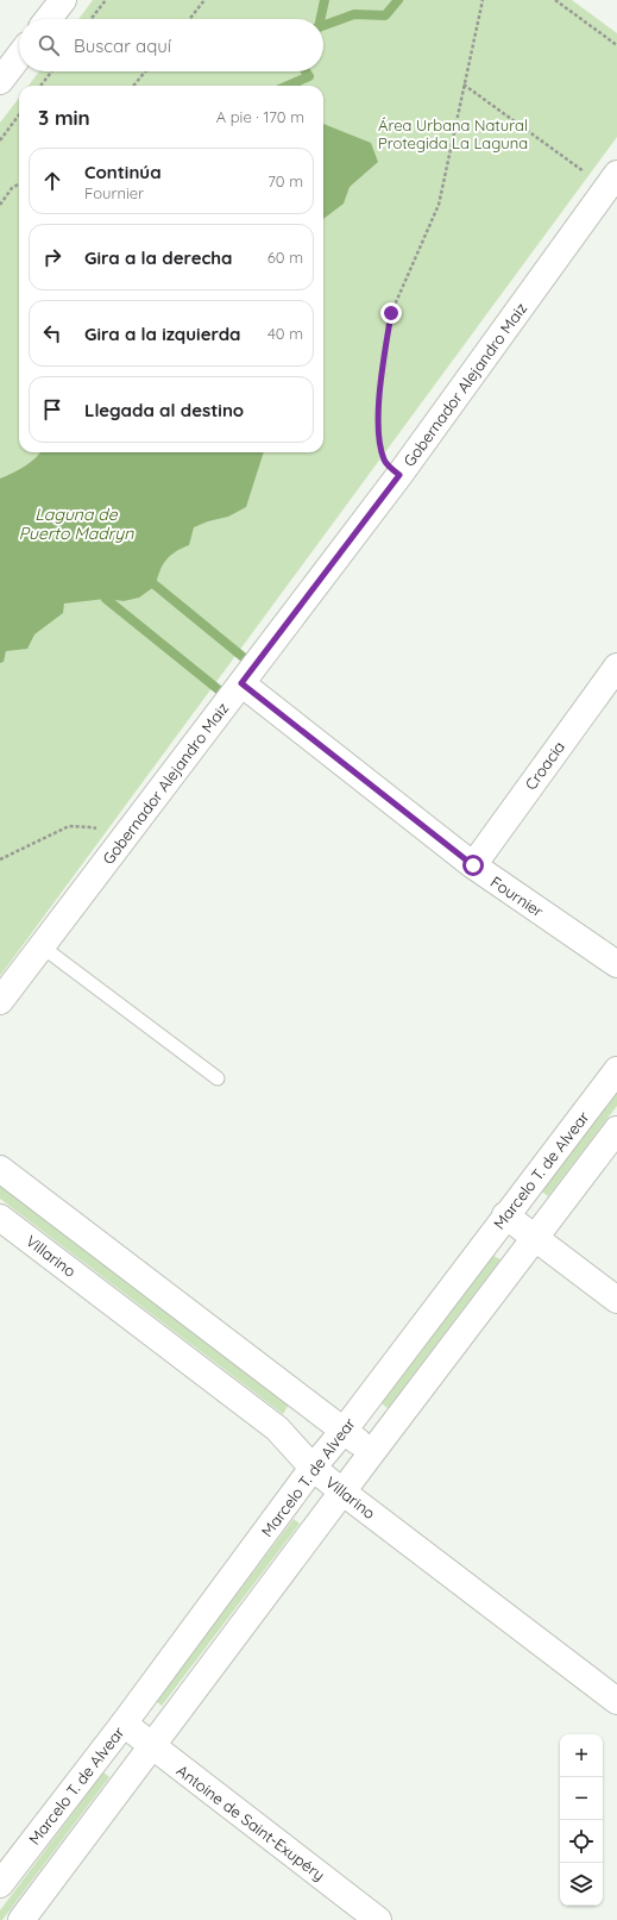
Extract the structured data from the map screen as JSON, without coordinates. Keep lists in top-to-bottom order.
{
  "streets": {
    "street": [
      "Gobernador Alejandro Maiz",
      "Croacia",
      "Fournier",
      "Marcelo T. de Alvear",
      "Villarino",
      "Antoine de Saint-Exupéry"
    ]
  },
  "crossings": [
    ["Gobernador Alejandro Maiz", "Fournier"],
    ["Croacia", "Fournier"],
    ["Marcelo T. de Alvear", "Villarino"],
    ["Marcelo T. de Alvear", "Antoine de Saint-Exupéry"]
  ],
  "water": ["Laguna de Puerto Madryn"],
  "parks": ["Área Urbana Natural Protegida La Laguna"],
  "page": {
    "search": "Buscar aquí",
    "heading": ["3 min", "A pie · 170 m"],
    "list": [
      ["Continúa", "Fournier", "70 m"],
      ["Gira a la derecha", "60 m"],
      ["Gira a la izquierda", "40 m"],
      "Llegada al destino"
    ],
    "map_buttons": ["+", "−"]
  }
}
